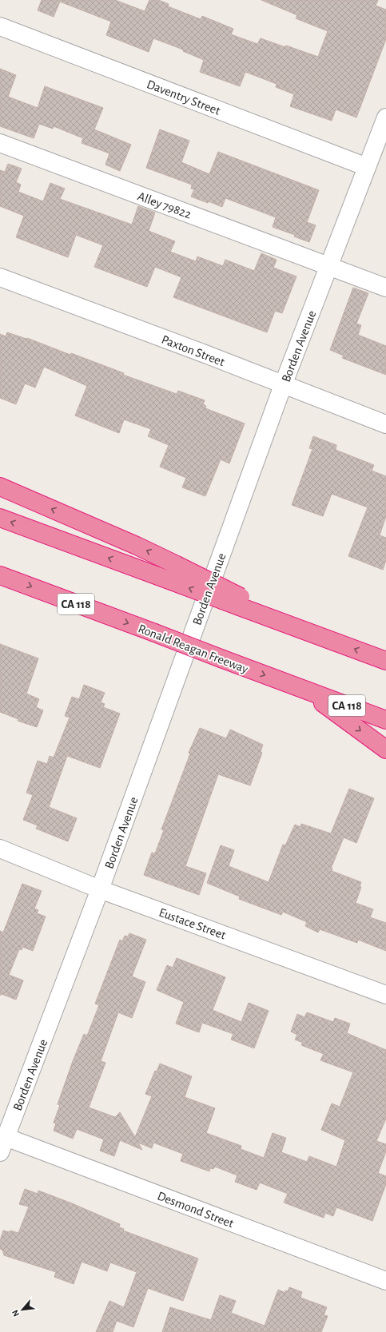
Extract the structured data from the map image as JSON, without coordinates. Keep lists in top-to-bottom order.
{
  "streets": {
    "highway": ["CA 118", "Ronald Reagan Freeway"],
    "street": [
      "Daventry Street",
      "Alley 79822",
      "Borden Avenue",
      "Paxton Street",
      "Eustace Street",
      "Desmond Street"
    ]
  },
  "crossings": [
    ["Daventry Street", "Borden Avenue"],
    ["Alley 79822", "Borden Avenue"],
    ["Borden Avenue", "Paxton Street"],
    ["Borden Avenue", "Eustace Street"],
    ["Borden Avenue", "Desmond Street"]
  ],
  "north": "bottom left"
}
